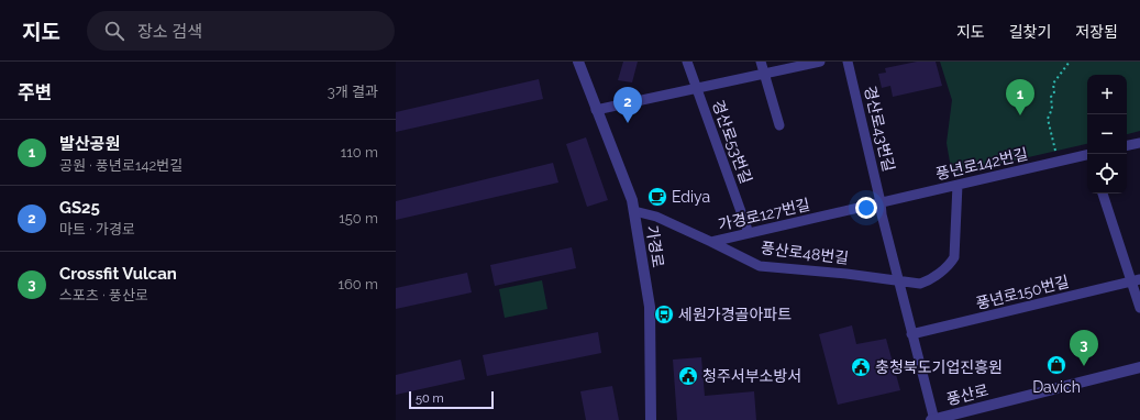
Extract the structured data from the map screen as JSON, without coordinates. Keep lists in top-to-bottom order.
{
  "streets": {
    "street": [
      "경산로43번길",
      "경산로53번길",
      "풍년로142번길",
      "가경로127번길",
      "가경로",
      "풍산로48번길",
      "풍년로150번길",
      "풍산로"
    ]
  },
  "crossings": [
    ["경산로43번길", "풍년로142번길"],
    ["경산로43번길", "가경로127번길"],
    ["경산로53번길", "가경로127번길"],
    ["풍년로142번길", "가경로127번길"],
    ["풍년로142번길", "풍산로48번길"],
    ["가경로127번길", "가경로"],
    ["가경로127번길", "풍산로48번길"]
  ],
  "places": {
    "cafe": ["Ediya"],
    "bus stop": ["세원가경골아파트"],
    "shop": ["Davich"],
    "public building": ["충청북도기업진흥원", "청주서부소방서"]
  },
  "scale_bar": "50 m",
  "page": {
    "header": "지도",
    "search": "장소 검색",
    "nav": ["지도", "길찾기", "저장됨"],
    "heading": ["주변", "3개 결과"],
    "map_buttons": ["+", "−"],
    "pins": ["1", "2", "3"],
    "list": [
      {
        "mark": "1",
        "name": "발산공원",
        "note": "공원 · 풍년로142번길",
        "value": "110 m"
      },
      {
        "mark": "2",
        "name": "GS25",
        "note": "마트 · 가경로",
        "value": "150 m"
      },
      {
        "mark": "3",
        "name": "Crossfit Vulcan",
        "note": "스포츠 · 풍산로",
        "value": "160 m"
      }
    ],
    "scale": "50 m"
  }
}
